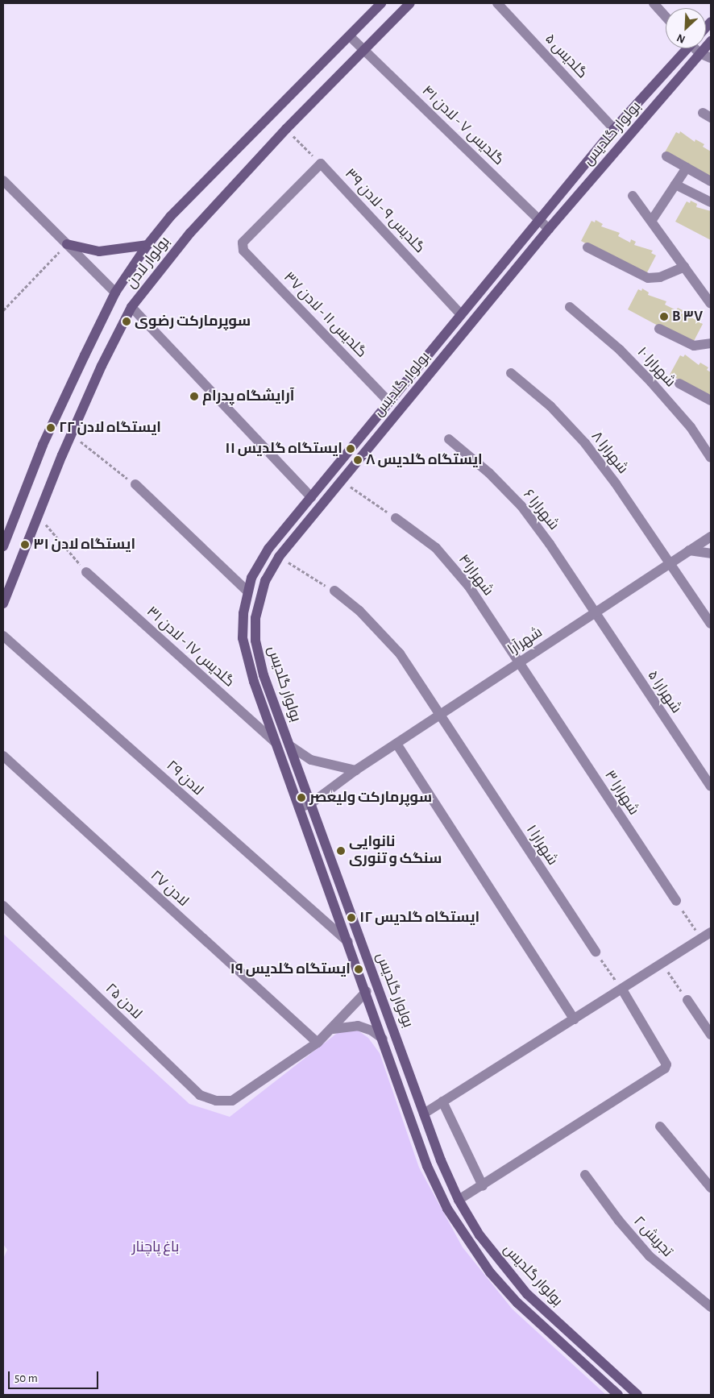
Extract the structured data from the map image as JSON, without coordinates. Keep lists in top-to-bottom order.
{
  "streets": {
    "street": [
      "گلدیس ۵",
      "گلدیس ۷ - لادن ۴۱",
      "بولوار گلدیس",
      "گلدیس ۹ - لادن ۳۹",
      "بولوار لادن",
      "گلدیس ۱۱ - لادن ۳۷",
      "شهرارا ۱۰",
      "شهرارا ۸",
      "شهرارا ۶",
      "شهرارا۴",
      "شهرآرا",
      "گلدیس ۱۷ - لادن ۳۱",
      "شهرارا ۵",
      "لادن ۲۹",
      "شهرارا ۳",
      "شهرارا ۱",
      "لادن ۲۷",
      "لادن ۲۵",
      "تجریش ۲"
    ]
  },
  "crossings": [
    ["گلدیس ۵", "بولوار گلدیس"],
    ["گلدیس ۷ - لادن ۴۱", "بولوار گلدیس"],
    ["گلدیس ۷ - لادن ۴۱", "بولوار لادن"],
    ["بولوار گلدیس", "گلدیس ۹ - لادن ۳۹"],
    ["بولوار گلدیس", "گلدیس ۱۱ - لادن ۳۷"],
    ["بولوار گلدیس", "شهرآرا"],
    ["بولوار گلدیس", "گلدیس ۱۷ - لادن ۳۱"],
    ["بولوار گلدیس", "لادن ۲۹"],
    ["گلدیس ۹ - لادن ۳۹", "گلدیس ۱۱ - لادن ۳۷"],
    ["شهرارا ۸", "شهرآرا"],
    ["شهرارا ۶", "شهرآرا"],
    ["شهرارا ۶", "شهرارا ۵"],
    ["شهرارا۴", "شهرآرا"],
    ["شهرارا۴", "شهرارا ۳"],
    ["شهرآرا", "شهرارا ۵"],
    ["شهرآرا", "شهرارا ۳"],
    ["شهرآرا", "شهرارا ۱"],
    ["لادن ۲۷", "لادن ۲۵"]
  ],
  "parks": ["باغ پاچنار"],
  "places": [
    "B ۳۷",
    "سوپرمارکت رضوی",
    "آرایشگاه پدرام",
    "ایستگاه لادن ۲۲",
    "ایستگاه گلدیس ۱۱",
    "ایستگاه گلدیس ۸",
    "ایستگاه لادن ۳۱",
    "سوپرمارکت ولیعصر",
    "نانوایی سنگک و تنوری",
    "ایستگاه گلدیس ۱۲",
    "ایستگاه گلدیس ۱۹"
  ],
  "scale_bar": "50 m",
  "north": "bottom left"
}
